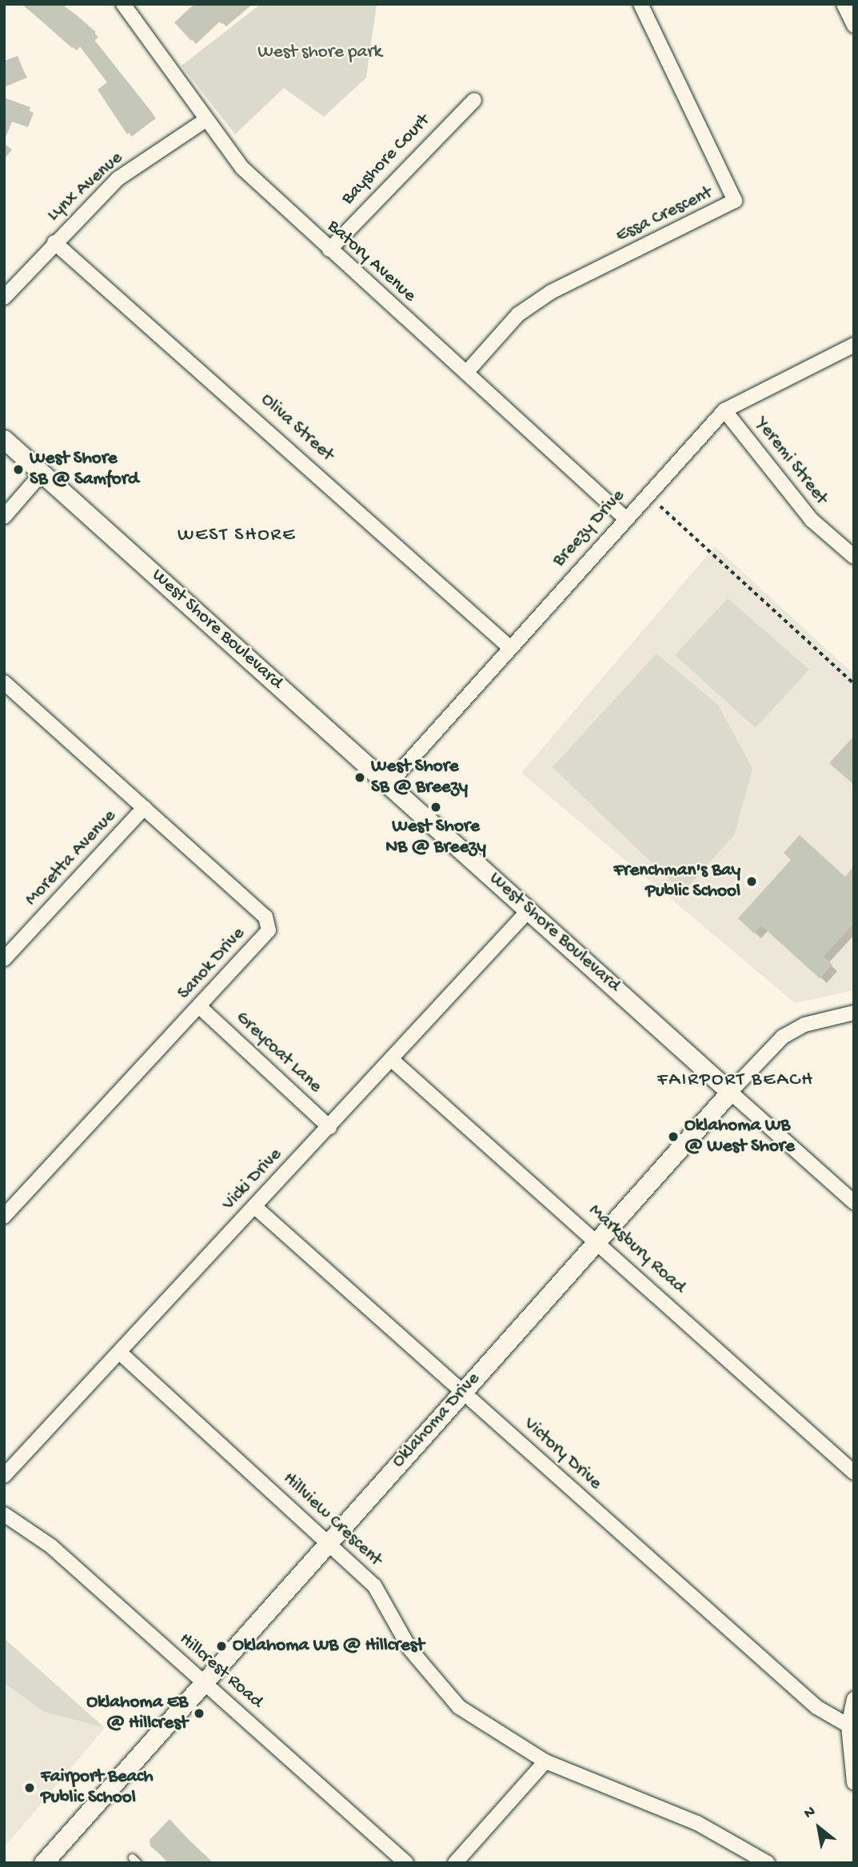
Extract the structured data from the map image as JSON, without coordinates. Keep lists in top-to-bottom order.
{
  "streets": {
    "street": [
      "Bayshore Court",
      "Lynx Avenue",
      "Essa Crescent",
      "Batory Avenue",
      "Oliva Street",
      "Yeremi Street",
      "Breezy Drive",
      "West Shore Boulevard",
      "Moretta Avenue",
      "Sanok Drive",
      "Greycoat Lane",
      "Vicki Drive",
      "Marksbury Road",
      "Oklahoma Drive",
      "Victory Drive",
      "Hillview Crescent",
      "Hillcrest Road"
    ]
  },
  "crossings": [
    ["Bayshore Court", "Batory Avenue"],
    ["Lynx Avenue", "Batory Avenue"],
    ["Lynx Avenue", "Oliva Street"],
    ["Essa Crescent", "Batory Avenue"],
    ["Batory Avenue", "Breezy Drive"],
    ["Oliva Street", "Breezy Drive"],
    ["Yeremi Street", "Breezy Drive"],
    ["Breezy Drive", "West Shore Boulevard"],
    ["West Shore Boulevard", "Vicki Drive"],
    ["West Shore Boulevard", "Oklahoma Drive"],
    ["Moretta Avenue", "Sanok Drive"],
    ["Sanok Drive", "Greycoat Lane"],
    ["Greycoat Lane", "Vicki Drive"],
    ["Vicki Drive", "Marksbury Road"],
    ["Vicki Drive", "Victory Drive"],
    ["Vicki Drive", "Hillview Crescent"],
    ["Marksbury Road", "Oklahoma Drive"],
    ["Oklahoma Drive", "Victory Drive"],
    ["Oklahoma Drive", "Hillview Crescent"],
    ["Oklahoma Drive", "Hillcrest Road"]
  ],
  "districts": ["WEST SHORE", "FAIRPORT BEACH"],
  "parks": ["West shore park"],
  "places": [
    "West Shore SB @ Samford",
    "West Shore SB @ Breezy",
    "West Shore NB @ Breezy",
    "Frenchman's Bay Public School",
    "Oklahoma WB @ West Shore",
    "Oklahoma WB @ Hillcrest",
    "Oklahoma EB @ Hillcrest",
    "Fairport Beach Public School"
  ],
  "north": "top left"
}
